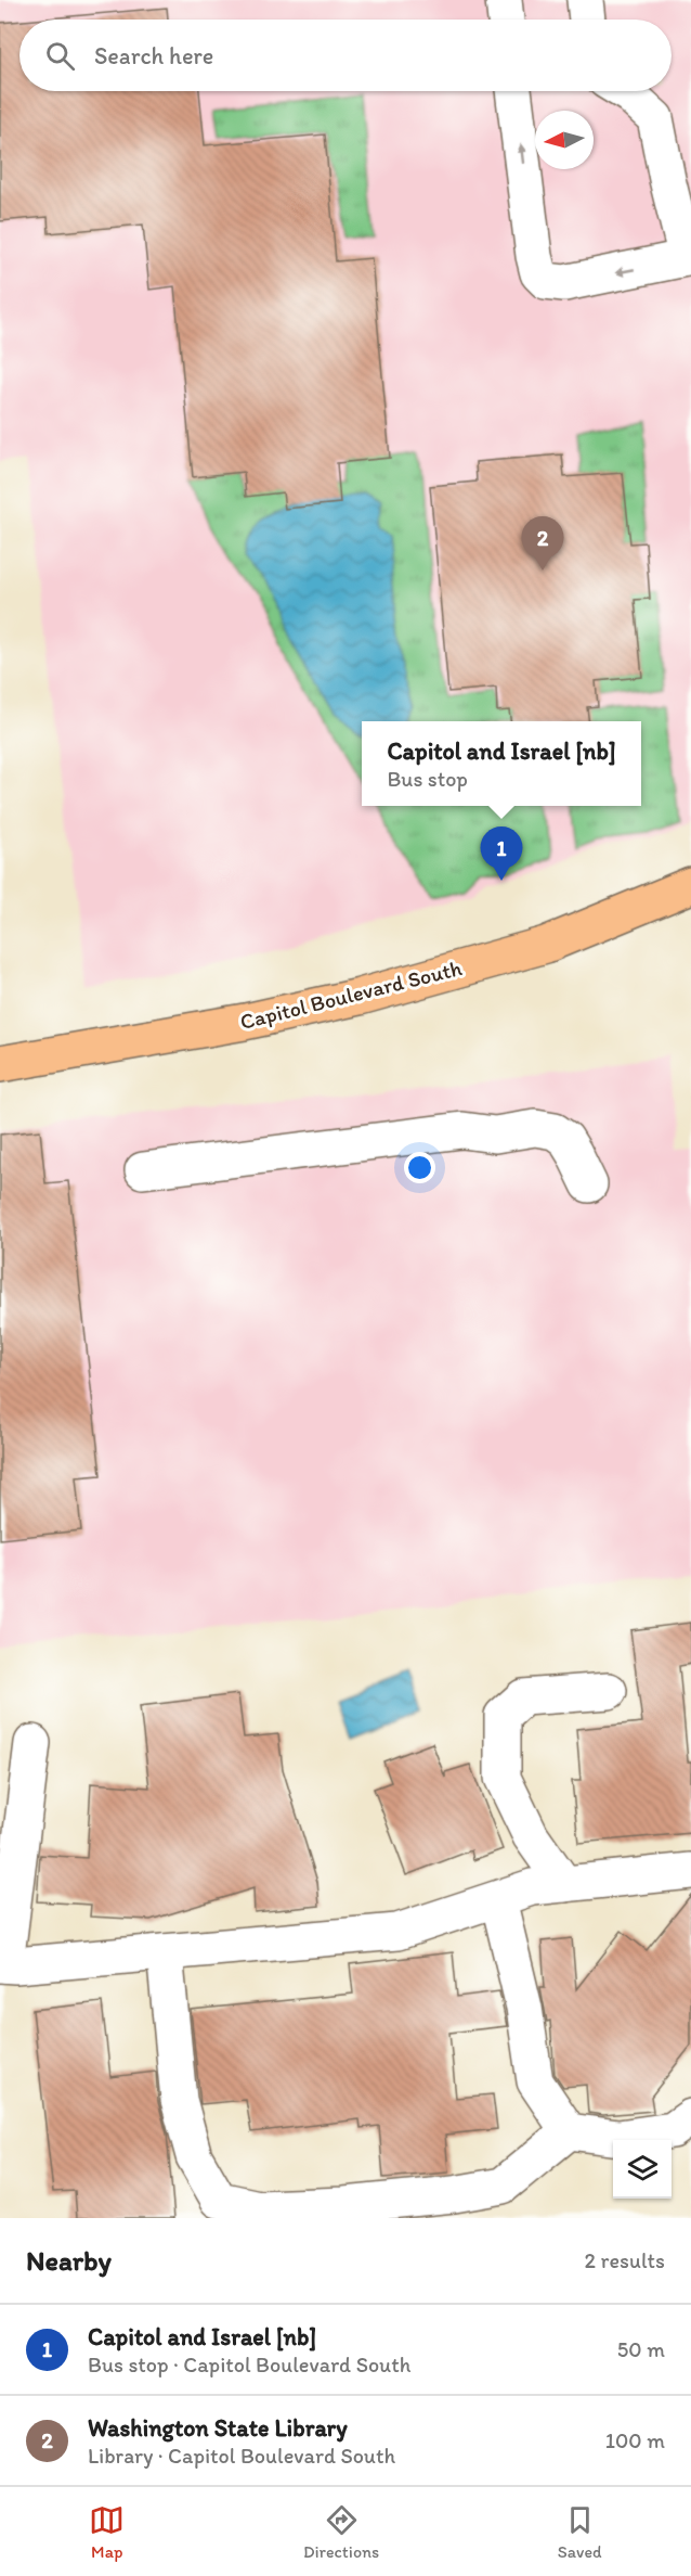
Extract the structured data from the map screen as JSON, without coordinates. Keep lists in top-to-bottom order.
{
  "streets": {
    "main road": ["Capitol Boulevard South"]
  },
  "north": "left",
  "page": {
    "search": "Search here",
    "pins": ["2", "1"],
    "popup": ["Capitol and Israel [nb]", "Bus stop"],
    "heading": ["Nearby", "2 results"],
    "list": [
      {
        "mark": "1",
        "name": "Capitol and Israel [nb]",
        "note": "Bus stop · Capitol Boulevard South",
        "value": "50 m"
      },
      {
        "mark": "2",
        "name": "Washington State Library",
        "note": "Library · Capitol Boulevard South",
        "value": "100 m"
      }
    ],
    "nav": ["Map", "Directions", "Saved"]
  }
}
